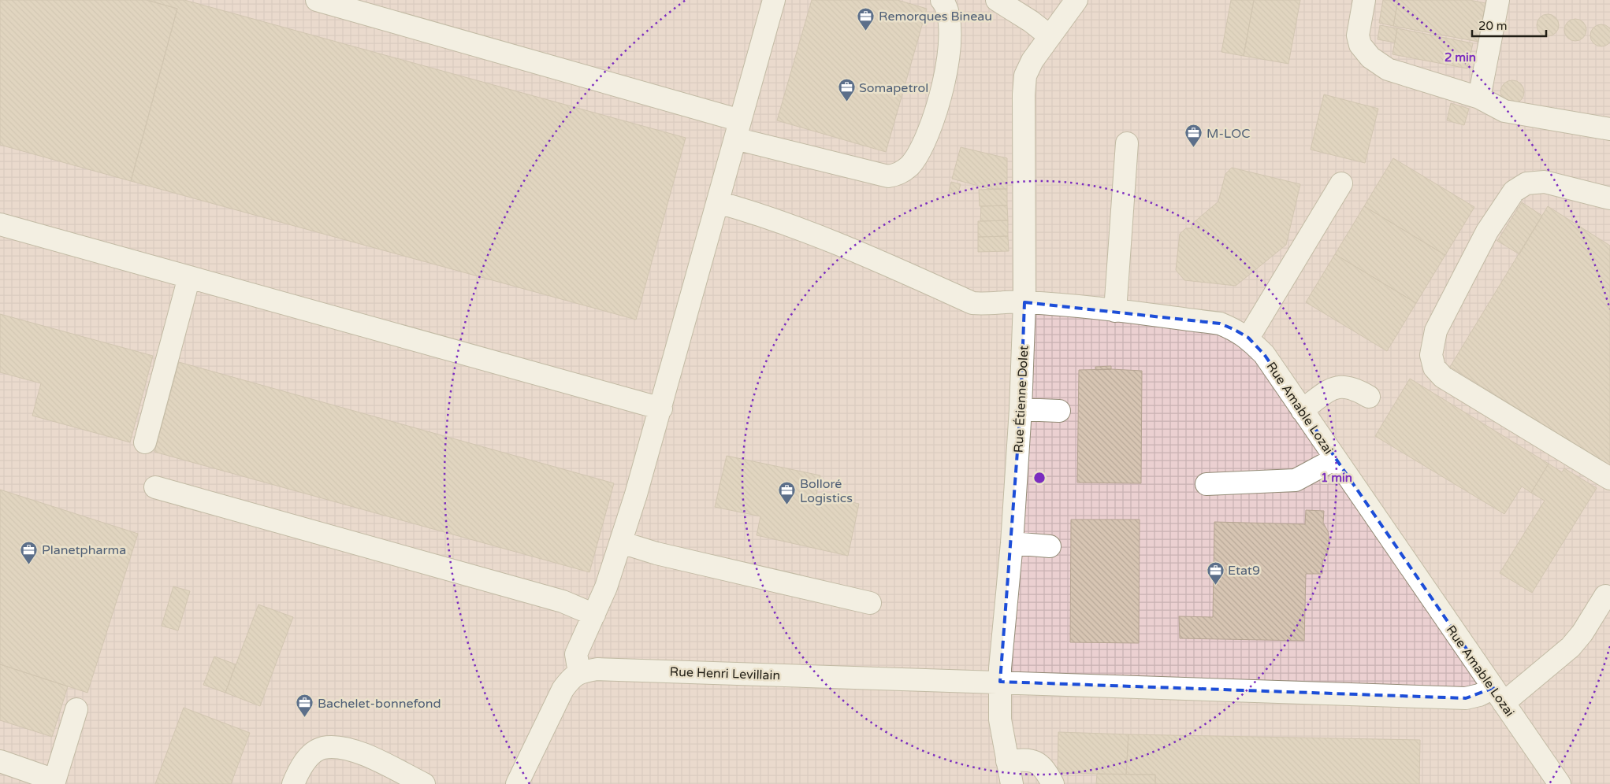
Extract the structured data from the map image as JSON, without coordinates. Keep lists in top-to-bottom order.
{
  "streets": {
    "street": ["Rue Étienne Dolet", "Rue Amable Lozai", "Rue Henri Levillain"]
  },
  "crossings": [
    ["Rue Étienne Dolet", "Rue Amable Lozai"],
    ["Rue Étienne Dolet", "Rue Henri Levillain"],
    ["Rue Amable Lozai", "Rue Henri Levillain"]
  ],
  "places": {
    "office": [
      "Remorques Bineau",
      "Somapetrol",
      "M-LOC",
      "Bolloré Logistics",
      "Planetpharma",
      "Etat9",
      "Bachelet-bonnefond"
    ]
  },
  "scale_bar": "20 m",
  "rings": ["2 min", "1 min"]
}
